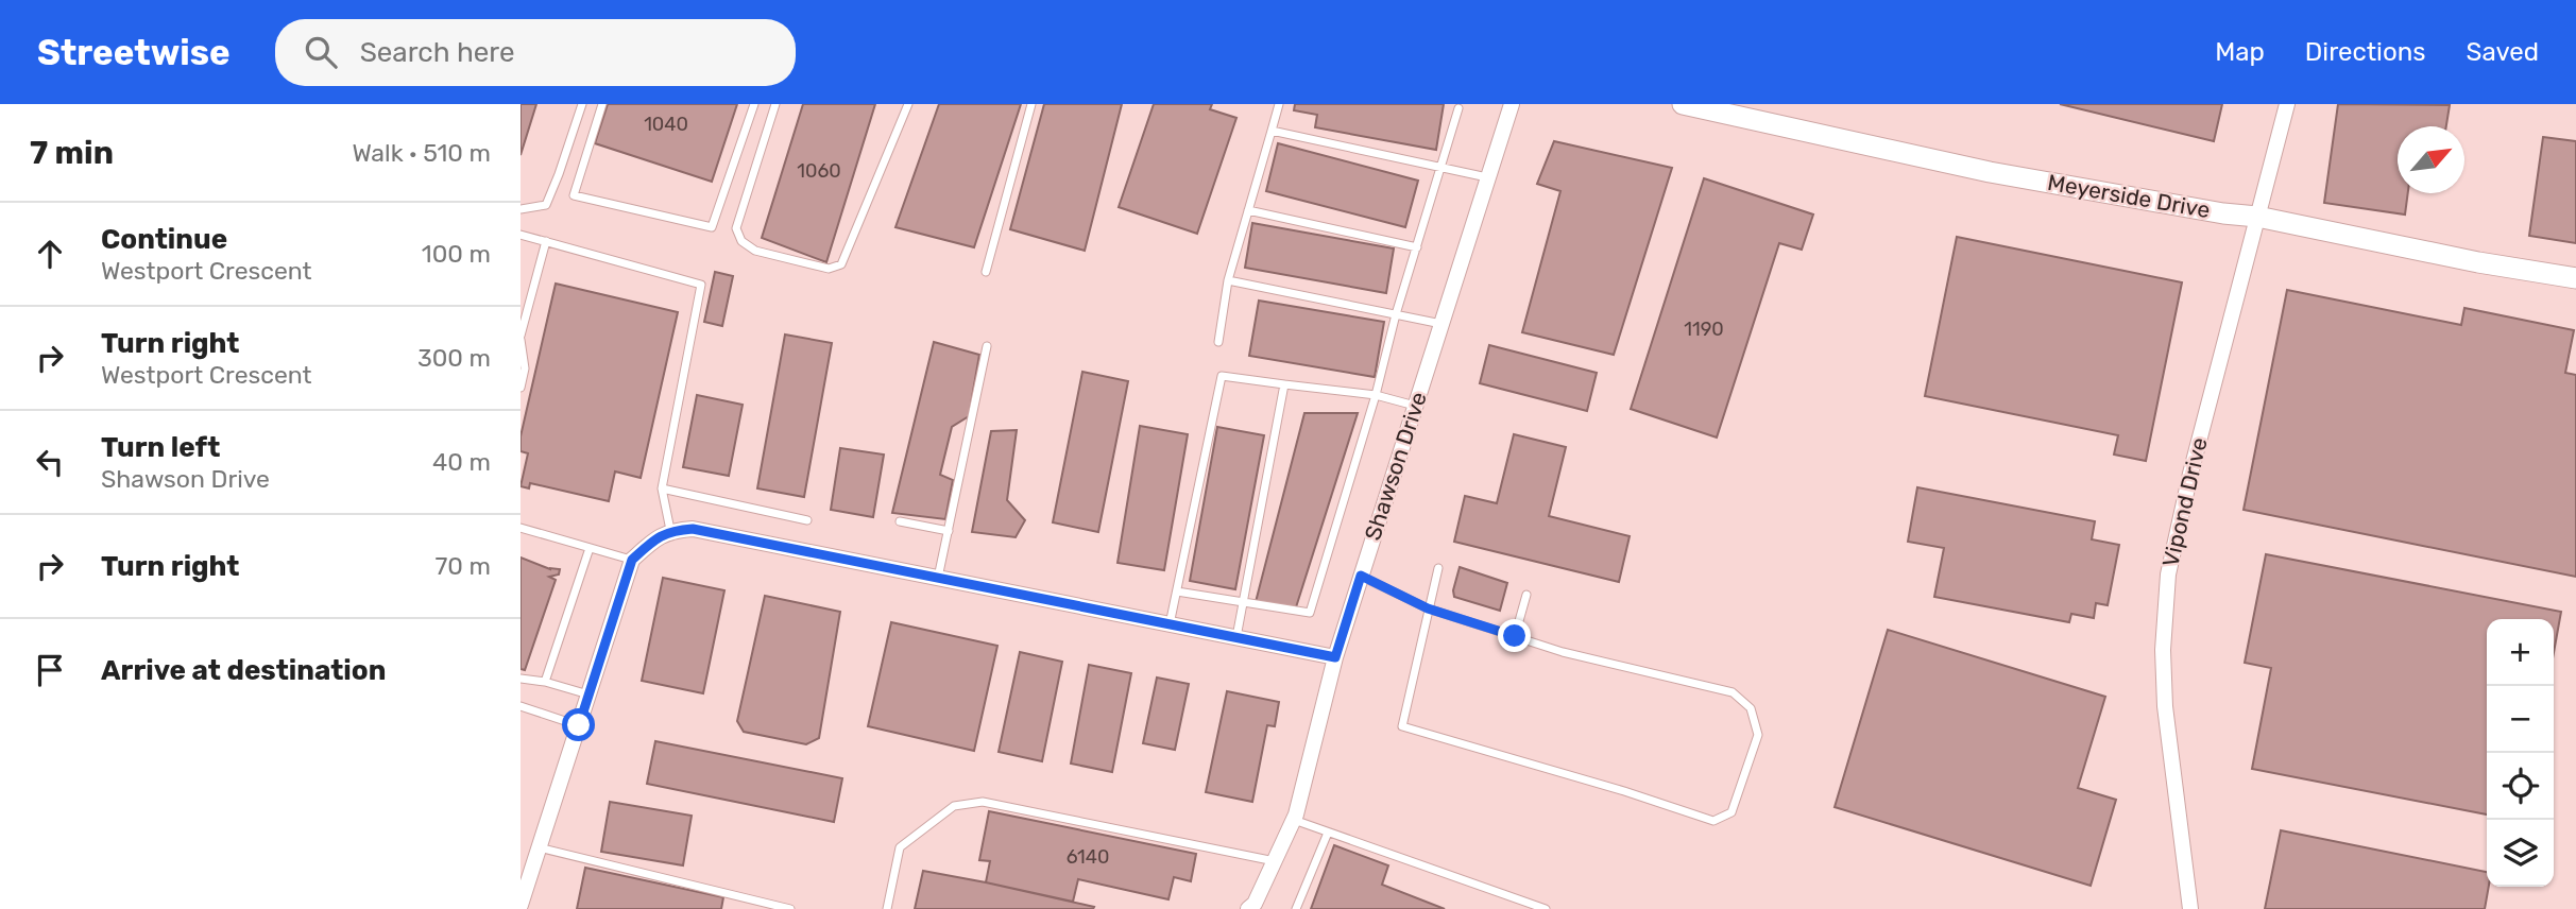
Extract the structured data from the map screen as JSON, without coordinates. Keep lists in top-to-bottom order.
{
  "streets": {
    "street": ["Meyerside Drive", "Shawson Drive", "Vipond Drive"]
  },
  "crossings": [
    ["Meyerside Drive", "Vipond Drive"]
  ],
  "house_numbers": [
    "1040",
    "1060",
    "1190",
    "6140"
  ],
  "north": "top right",
  "page": {
    "header": "Streetwise",
    "search": "Search here",
    "nav": ["Map", "Directions", "Saved"],
    "heading": ["7 min", "Walk · 510 m"],
    "list": [
      ["Continue", "Westport Crescent", "100 m"],
      ["Turn right", "Westport Crescent", "300 m"],
      ["Turn left", "Shawson Drive", "40 m"],
      ["Turn right", "70 m"],
      "Arrive at destination"
    ],
    "map_buttons": ["+", "−"]
  }
}
